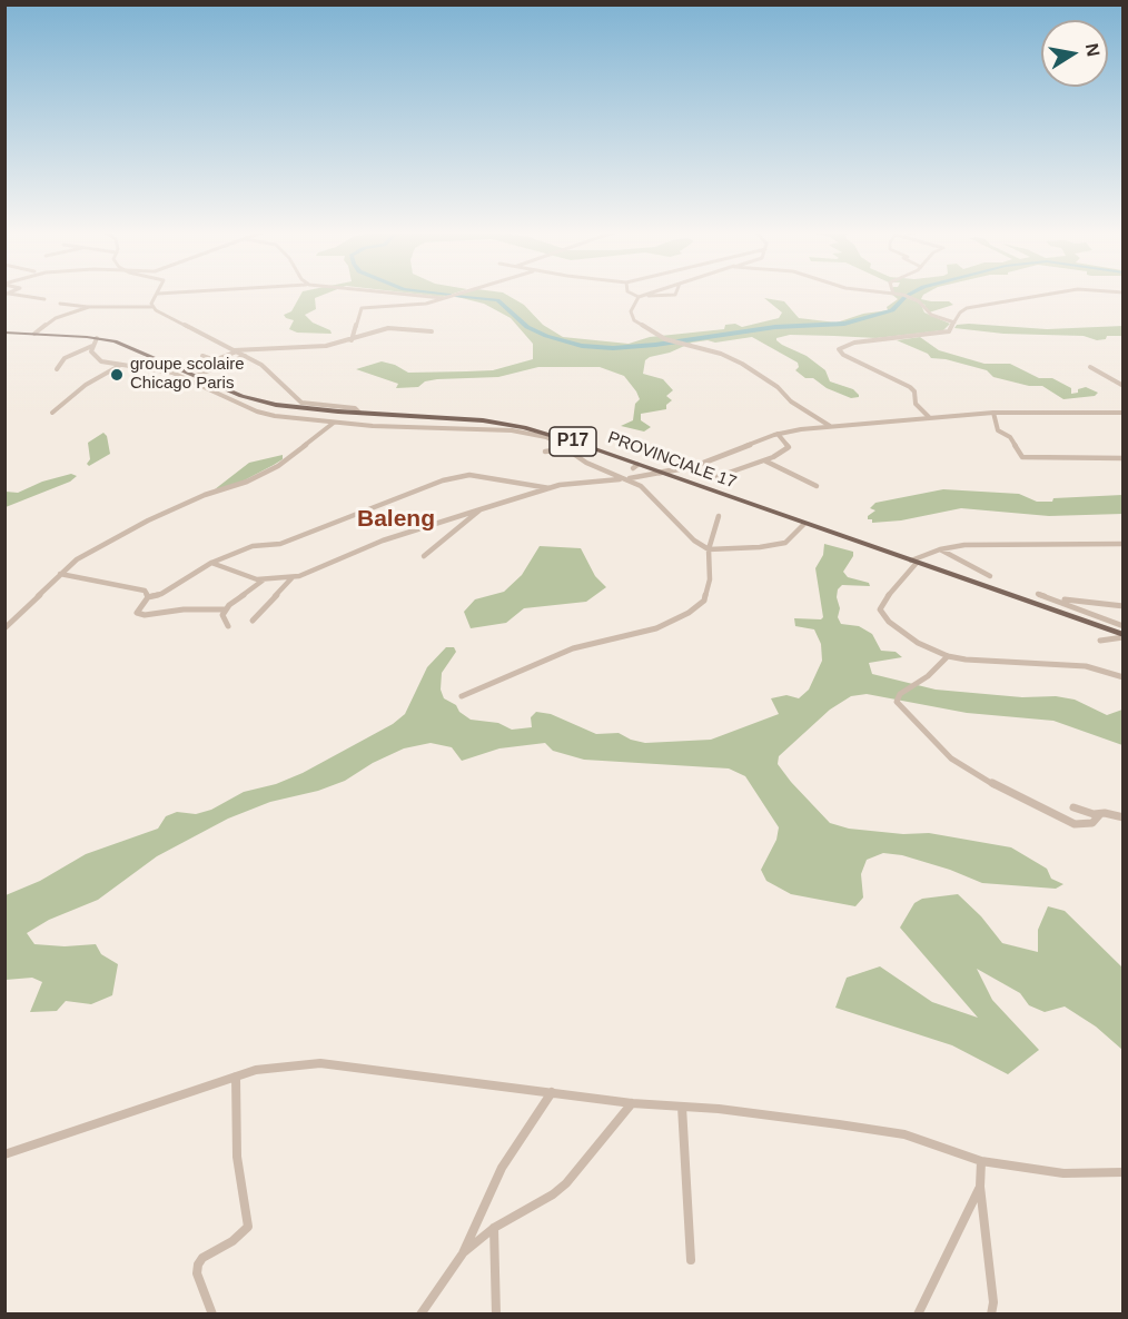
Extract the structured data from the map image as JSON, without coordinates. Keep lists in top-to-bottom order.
{
  "streets": {
    "main road": ["P17", "PROVINCIALE 17"]
  },
  "districts": ["Baleng"],
  "places": ["groupe scolaire Chicago Paris"],
  "north": "right"
}
